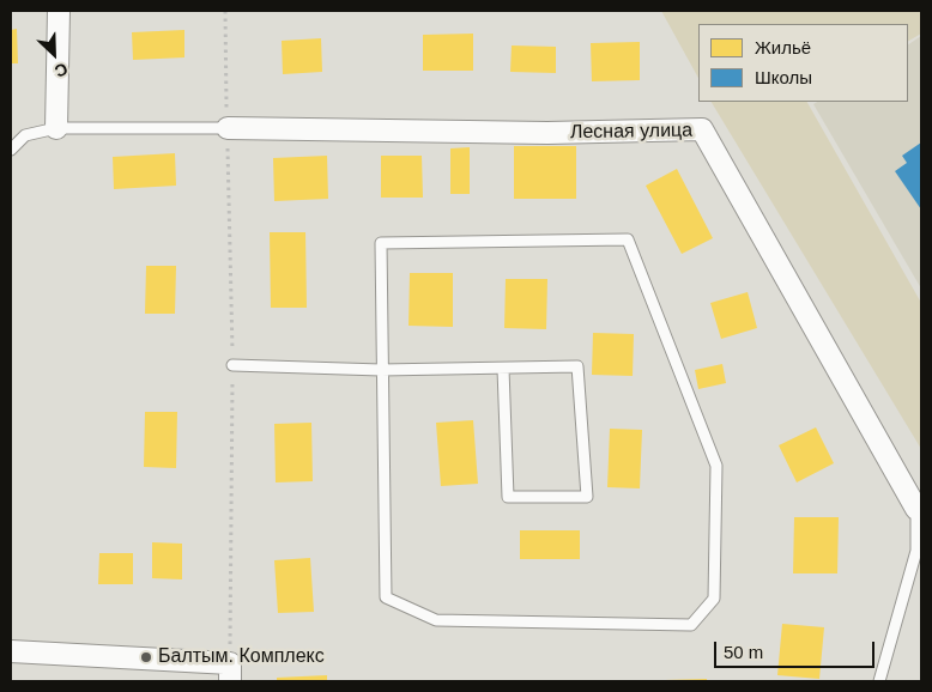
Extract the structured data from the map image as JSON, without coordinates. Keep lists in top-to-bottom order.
{
  "streets": {
    "street": ["Лесная улица"]
  },
  "places": ["Балтым. Комплекс"],
  "legend": ["Жильё", "Школы"],
  "scale_bar": "50 m",
  "north": "bottom right"
}
